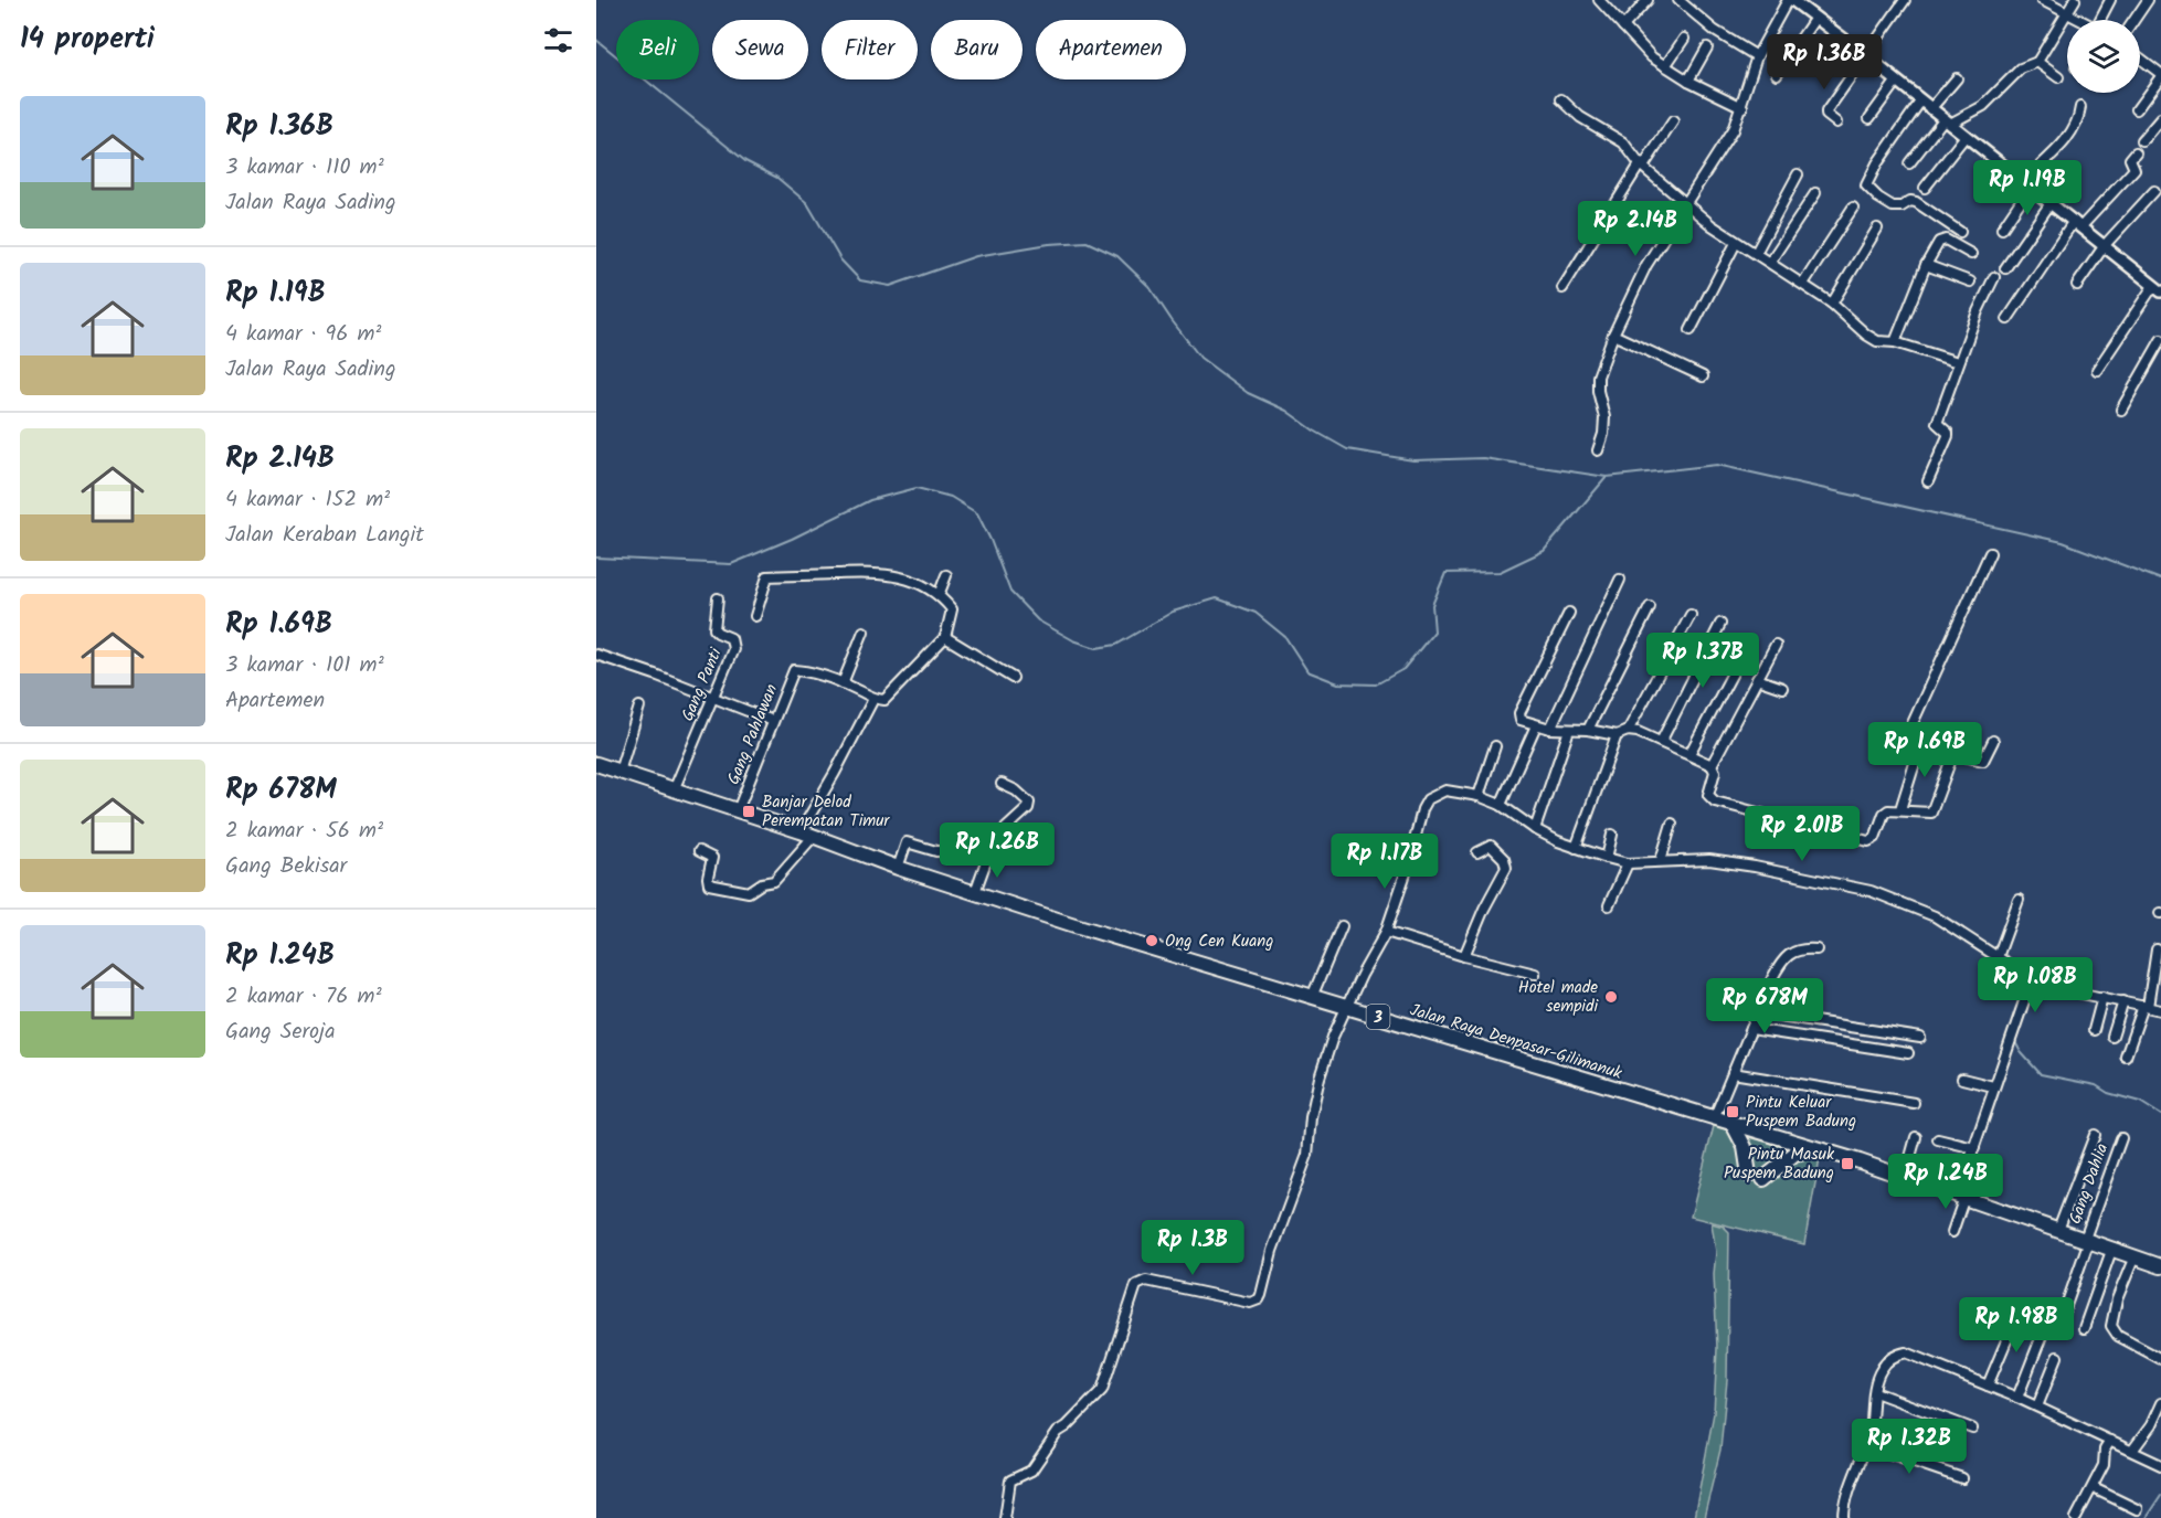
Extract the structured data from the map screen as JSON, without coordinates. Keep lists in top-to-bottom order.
{
  "streets": {
    "highway": ["3", "Jalan Raya Denpasar-Gilimanuk"],
    "street": ["Gang Panti", "Gang Pahlawan", "Gang Dahlia"]
  },
  "crossings": [
    ["Gang Panti", "Jalan Raya Denpasar-Gilimanuk"],
    ["Gang Pahlawan", "Jalan Raya Denpasar-Gilimanuk"],
    ["Jalan Raya Denpasar-Gilimanuk", "Gang Dahlia"]
  ],
  "places": {
    "transit": ["Banjar Delod Perempatan Timur", "Pintu Keluar Puspem Badung", "Pintu Masuk Puspem Badung"],
    "other": ["Ong Cen Kuang", "Hotel made sempidi"]
  },
  "page": {
    "heading": "14 properti",
    "chip": [
      "Beli",
      "Sewa",
      "Filter",
      "Baru",
      "Apartemen"
    ],
    "price": [
      "Rp 1.36B",
      "Rp 1.19B",
      "Rp 2.14B",
      "Rp 1.37B",
      "Rp 1.69B",
      "Rp 2.01B",
      "Rp 1.26B",
      "Rp 1.17B",
      "Rp 1.08B",
      "Rp 678M",
      "Rp 1.24B",
      "Rp 1.3B",
      "Rp 1.98B",
      "Rp 1.32B"
    ],
    "list": [
      {
        "name": "Rp 1.36B",
        "note": "3 kamar · 110 m² · Jalan Raya Sading"
      },
      {
        "name": "Rp 1.19B",
        "note": "4 kamar · 96 m² · Jalan Raya Sading"
      },
      {
        "name": "Rp 2.14B",
        "note": "4 kamar · 152 m² · Jalan Keraban Langit"
      },
      {
        "name": "Rp 1.69B",
        "note": "3 kamar · 101 m² · Apartemen"
      },
      {
        "name": "Rp 678M",
        "note": "2 kamar · 56 m² · Gang Bekisar"
      },
      {
        "name": "Rp 1.24B",
        "note": "2 kamar · 76 m² · Gang Seroja"
      }
    ]
  }
}
